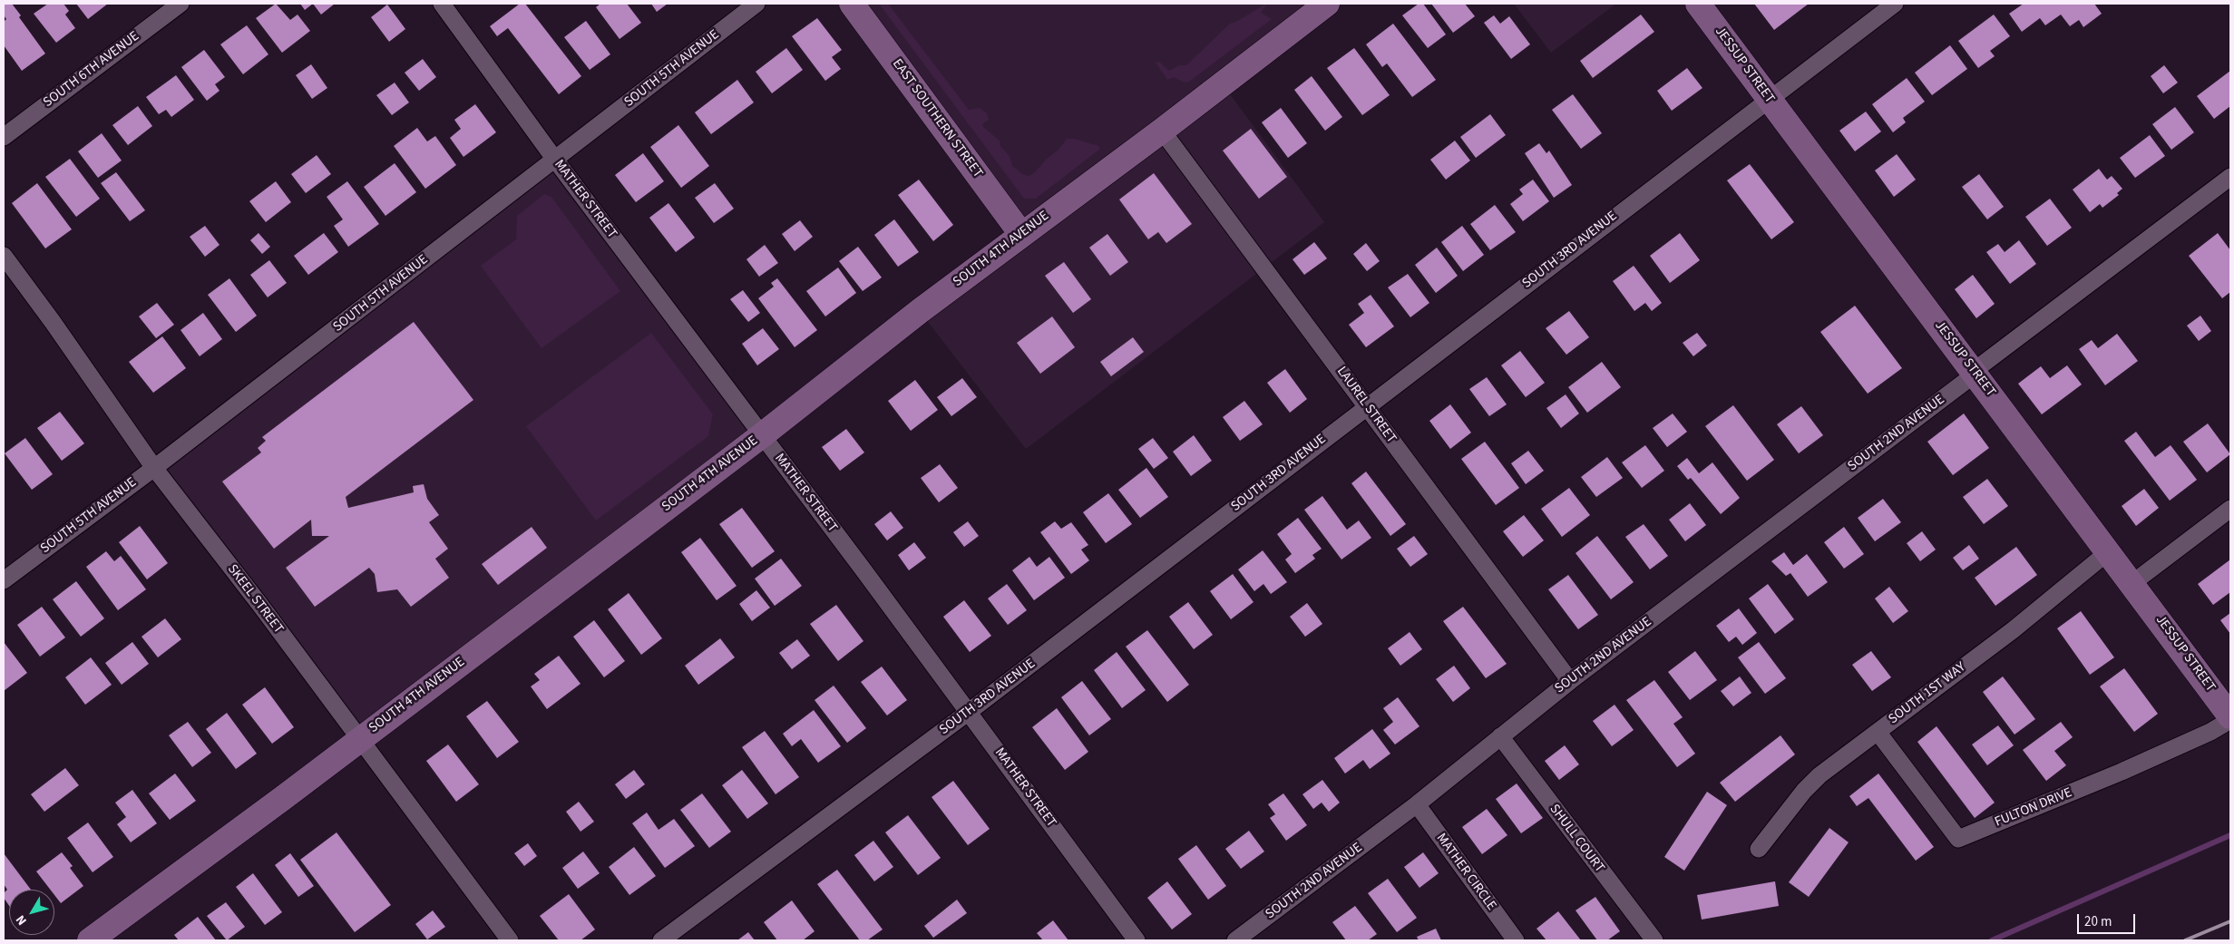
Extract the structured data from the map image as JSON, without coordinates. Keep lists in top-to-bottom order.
{
  "streets": {
    "main road": ["JESSUP STREET", "EAST SOUTHERN STREET", "SOUTH 4TH AVENUE"],
    "street": [
      "SOUTH 5TH AVENUE",
      "SOUTH 6TH AVENUE",
      "MATHER STREET",
      "SOUTH 3RD AVENUE",
      "LAUREL STREET",
      "SOUTH 2ND AVENUE",
      "SKEEL STREET",
      "SOUTH 1ST WAY",
      "FULTON DRIVE",
      "SHULL COURT",
      "MATHER CIRCLE"
    ]
  },
  "crossings": [
    ["JESSUP STREET", "SOUTH 3RD AVENUE"],
    ["JESSUP STREET", "SOUTH 2ND AVENUE"],
    ["JESSUP STREET", "SOUTH 1ST WAY"],
    ["SOUTH 5TH AVENUE", "MATHER STREET"],
    ["SOUTH 5TH AVENUE", "SKEEL STREET"],
    ["EAST SOUTHERN STREET", "SOUTH 4TH AVENUE"],
    ["MATHER STREET", "SOUTH 4TH AVENUE"],
    ["MATHER STREET", "SOUTH 3RD AVENUE"],
    ["SOUTH 4TH AVENUE", "LAUREL STREET"],
    ["SOUTH 4TH AVENUE", "SKEEL STREET"],
    ["SOUTH 3RD AVENUE", "LAUREL STREET"],
    ["LAUREL STREET", "SOUTH 2ND AVENUE"],
    ["SOUTH 2ND AVENUE", "SHULL COURT"],
    ["SOUTH 2ND AVENUE", "MATHER CIRCLE"],
    ["SOUTH 1ST WAY", "FULTON DRIVE"]
  ],
  "scale_bar": "20 m",
  "north": "bottom left"
}
